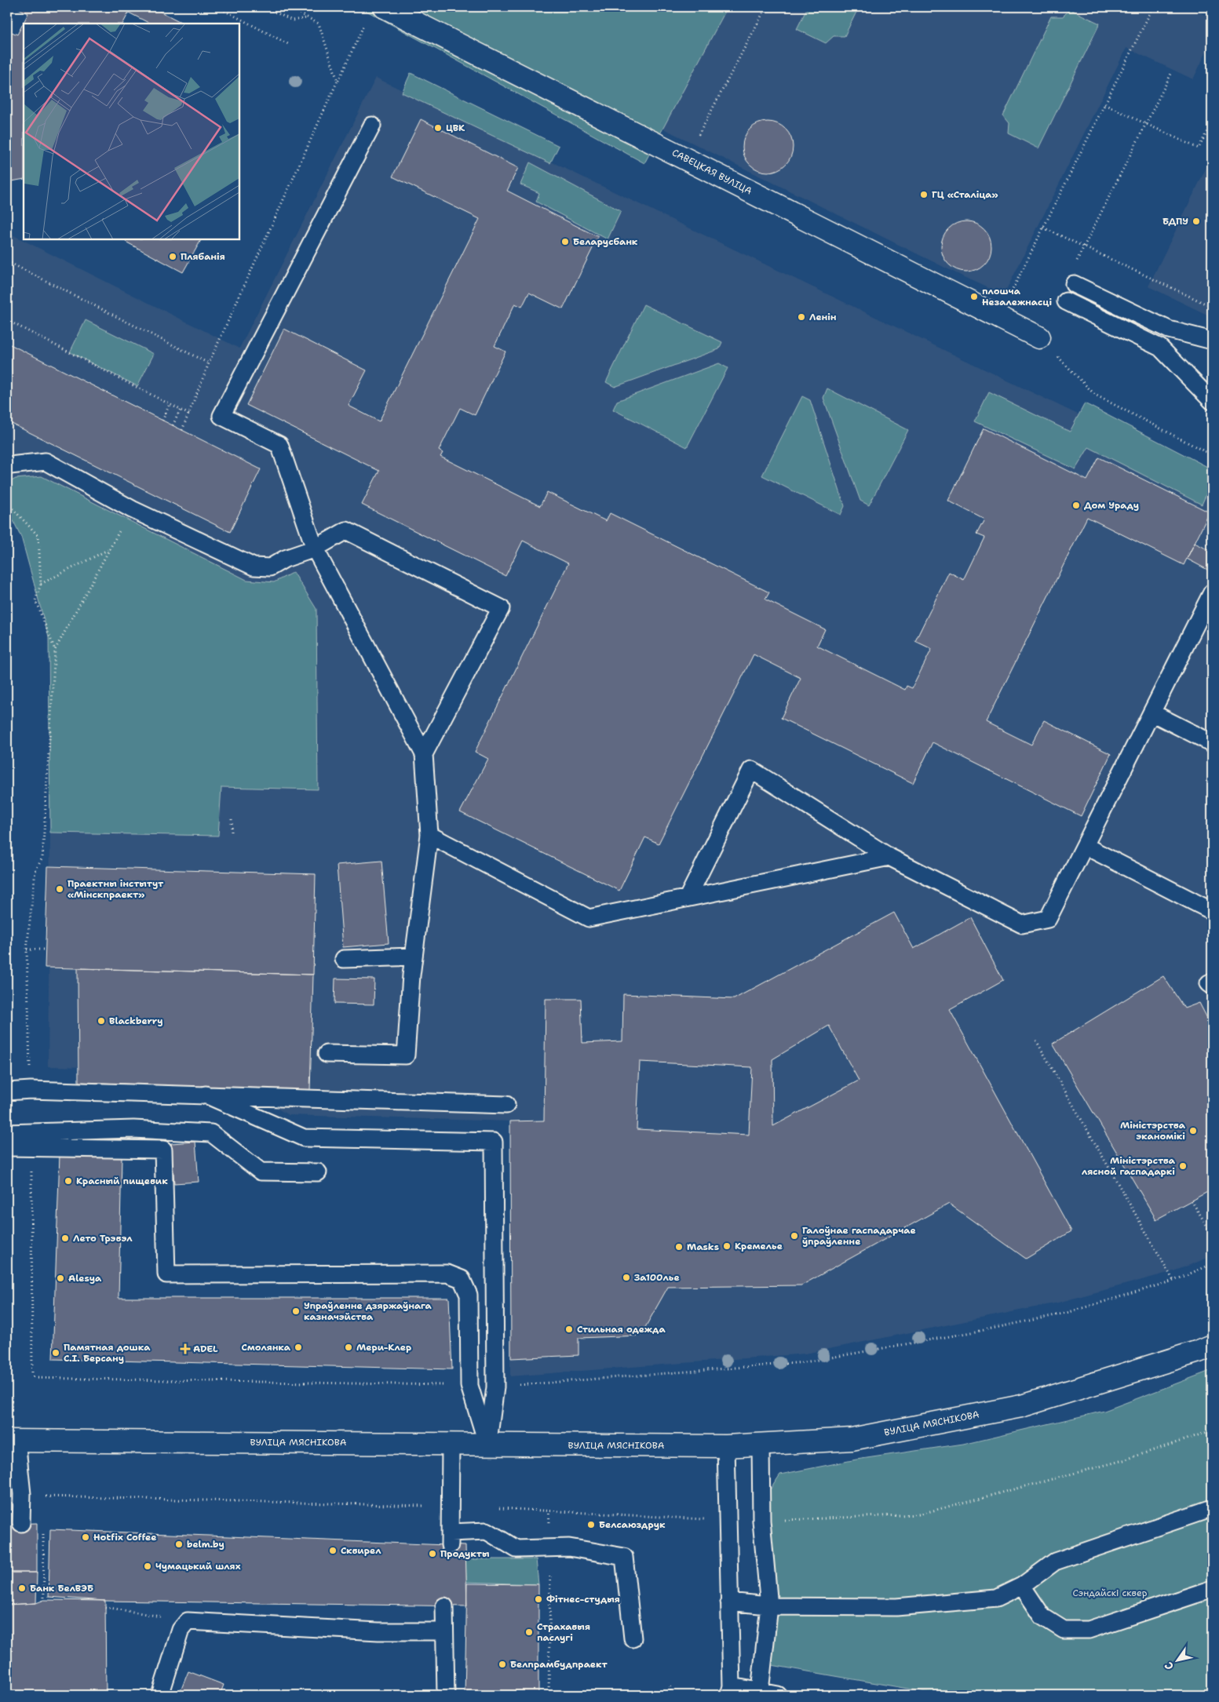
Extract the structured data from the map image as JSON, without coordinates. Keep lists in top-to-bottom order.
{
  "streets": {
    "main road": ["САВЕЦКАЯ ВУЛІЦА", "ВУЛІЦА МЯСНІКОВА"]
  },
  "parks": ["Сэндайскі сквер"],
  "places": {
    "other": [
      "ЦВК",
      "ГЦ «Сталіца»",
      "БДПУ",
      "Беларусбанк",
      "Плябанія",
      "плошча Незалежнасці",
      "Ленін",
      "Дом Ураду",
      "Праектны інстытут «Мінскпраект»",
      "Blackberry",
      "Міністэрства эканомікі",
      "Міністэрства лясной гаспадаркі",
      "Красный пищевик",
      "Галоўнае гаспадарчае ўпраўленне",
      "Лето Трэвэл",
      "Кремелье",
      "Masks",
      "За100лье",
      "Alesya",
      "Упраўленне дзяржаўнага казначэйства",
      "Стильная одежда",
      "Смолянка",
      "Мери-Клер",
      "Памятная дошка С.І. Берсану",
      "Белсаюздрук",
      "Hotfix Coffee",
      "belm.by",
      "Сквирел",
      "Продукты",
      "Чумацький шлях",
      "Банк БелВЭБ",
      "Фітнес-студыя",
      "Страхавыя паслугі",
      "Белпрамбудпраект"
    ],
    "health": ["ADEL"]
  },
  "north": "bottom left"
}
